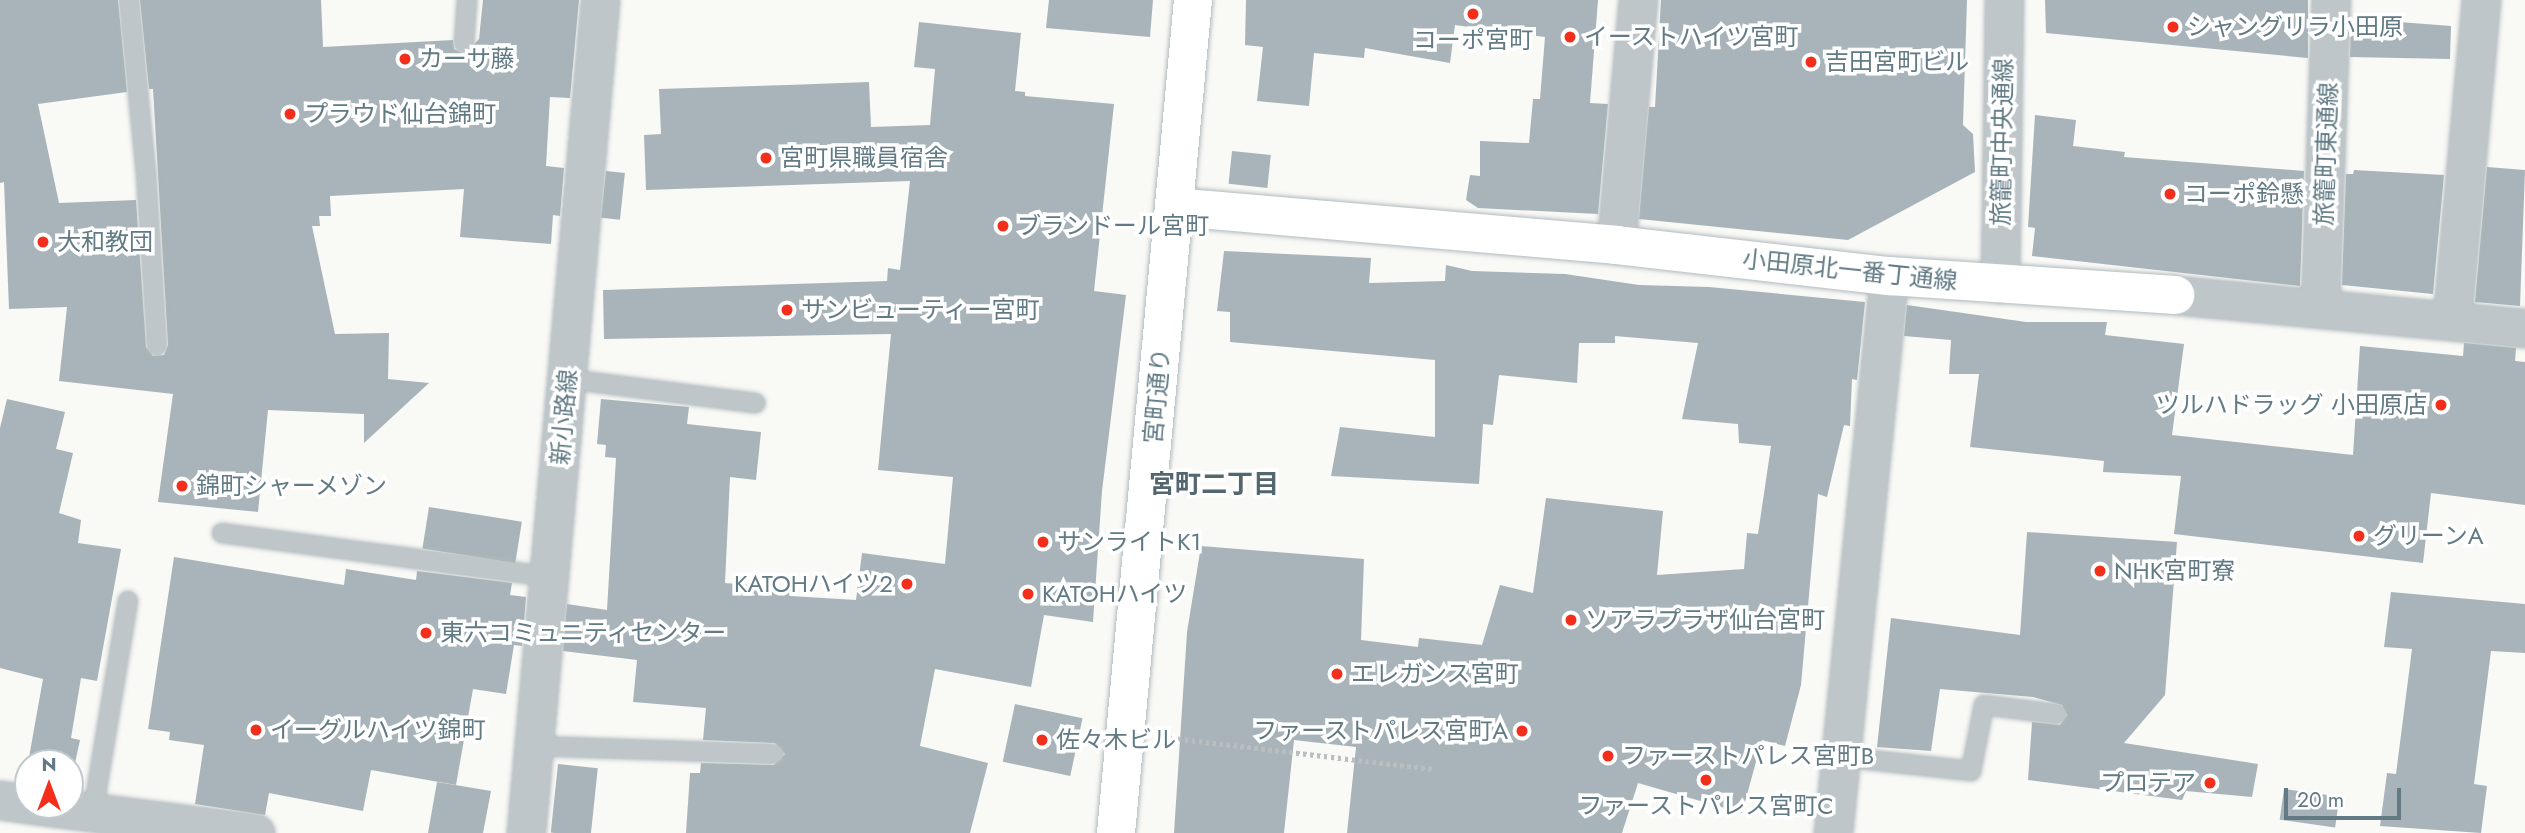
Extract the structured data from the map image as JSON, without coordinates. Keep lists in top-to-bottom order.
{
  "streets": {
    "street": [
      "旅籠町中央通線",
      "旅籠町東通線",
      "小田原北一番丁通線",
      "宮町通り",
      "新小路線"
    ]
  },
  "crossings": [
    ["旅籠町中央通線", "小田原北一番丁通線"],
    ["旅籠町東通線", "小田原北一番丁通線"],
    ["小田原北一番丁通線", "宮町通り"]
  ],
  "districts": ["宮町二丁目"],
  "places": [
    "コーポ宮町",
    "シャングリラ小田原",
    "イーストハイツ宮町",
    "カーサ藤",
    "吉田宮町ビル",
    "プラウド仙台錦町",
    "宮町県職員宿舎",
    "コーポ鈴懸",
    "ブランドール宮町",
    "大和教団",
    "サンビューティー宮町",
    "ツルハドラッグ 小田原店",
    "錦町シャーメゾン",
    "グリーンA",
    "サンライトK1",
    "NHK宮町寮",
    "KATOHハイツ2",
    "KATOHハイツ",
    "ソアラプラザ仙台宮町",
    "東六コミュニティセンター",
    "エレガンス宮町",
    "イーグルハイツ錦町",
    "ファーストパレス宮町A",
    "佐々木ビル",
    "ファーストパレス宮町B",
    "ファーストパレス宮町C",
    "プロテア"
  ],
  "scale_bar": "20 m",
  "north": "top"
}
